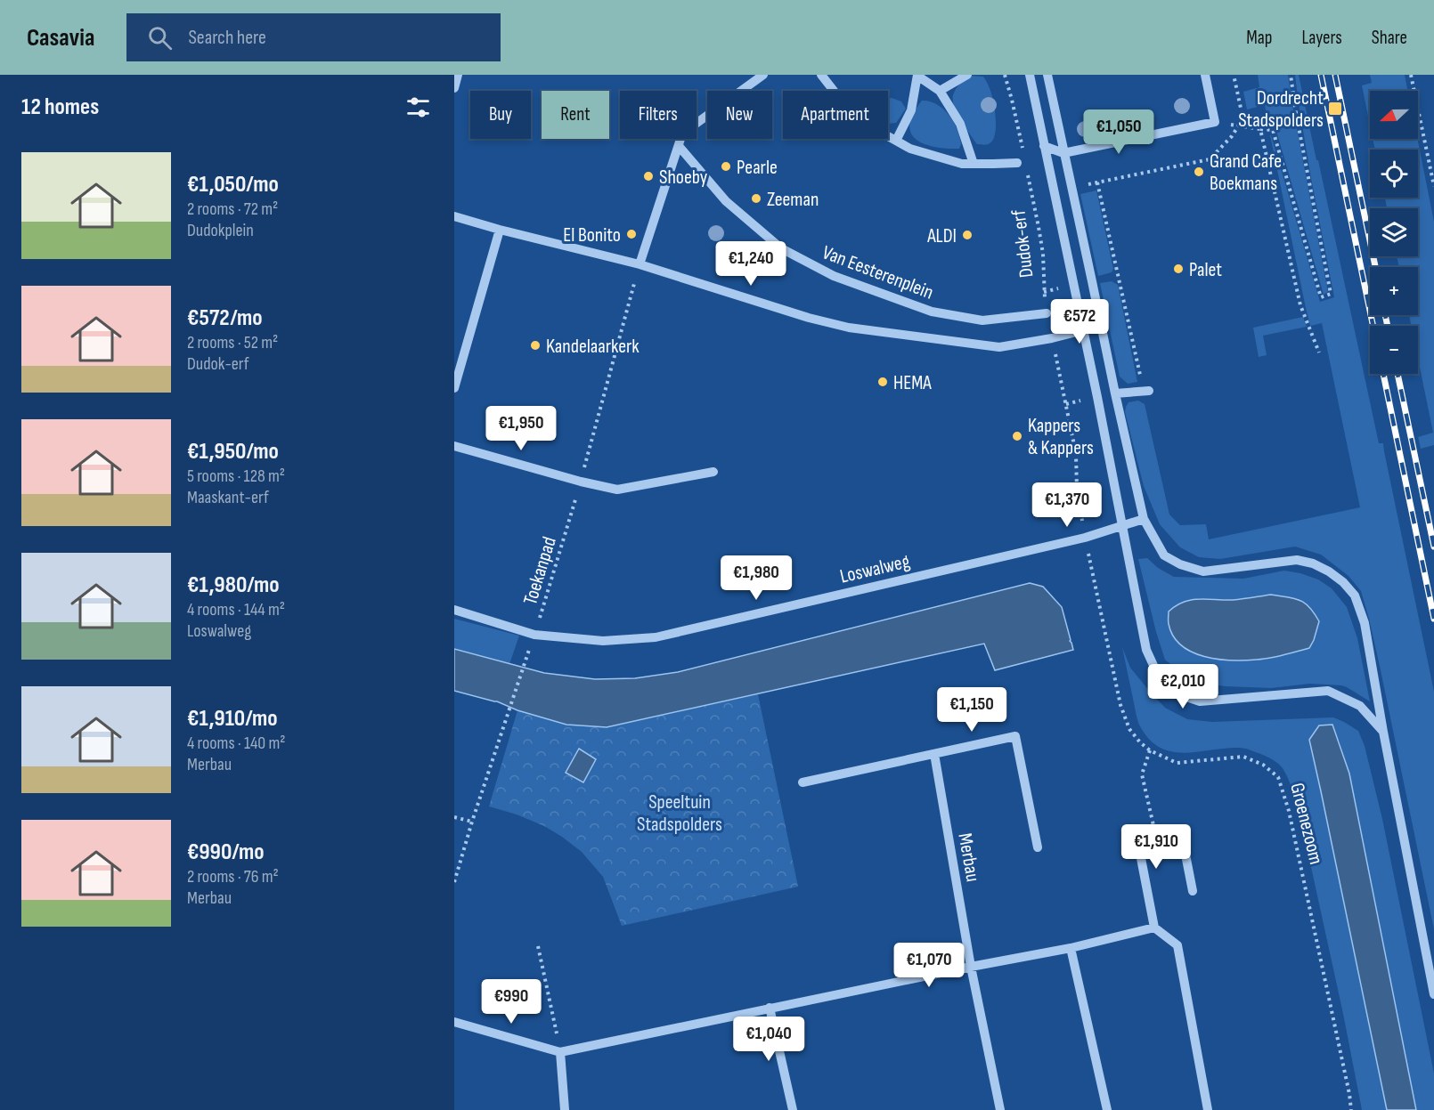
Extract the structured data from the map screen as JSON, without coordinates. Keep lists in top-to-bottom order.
{
  "streets": {
    "street": [
      "Dudok-erf",
      "Van Eesterenplein",
      "Loswalweg",
      "Merbau"
    ],
    "path": ["Toekanpad", "Groenezoom"]
  },
  "crossings": [
    ["Dudok-erf", "Van Eesterenplein"],
    ["Dudok-erf", "Loswalweg"],
    ["Loswalweg", "Toekanpad"],
    ["Loswalweg", "Groenezoom"]
  ],
  "parks": ["Speeltuin Stadspolders"],
  "places": {
    "transit": ["Dordrecht Stadspolders"],
    "other": [
      "Pearle",
      "Grand Cafe Boekmans",
      "Shoeby",
      "Zeeman",
      "El Bonito",
      "ALDI",
      "Palet",
      "Kandelaarkerk",
      "HEMA",
      "Kappers & Kappers"
    ]
  },
  "north": "left",
  "page": {
    "header": "Casavia",
    "search": "Search here",
    "nav": ["Map", "Layers", "Share"],
    "heading": "12 homes",
    "map_buttons": ["+", "−"],
    "chip": [
      "Buy",
      "Rent",
      "Filters",
      "New",
      "Apartment"
    ],
    "price": [
      "€1,050",
      "€1,240",
      "€572",
      "€1,950",
      "€1,370",
      "€1,980",
      "€2,010",
      "€1,150",
      "€1,910",
      "€1,070",
      "€990",
      "€1,040"
    ],
    "list": [
      {
        "name": "€1,050/mo",
        "note": "2 rooms · 72 m² · Dudokplein"
      },
      {
        "name": "€572/mo",
        "note": "2 rooms · 52 m² · Dudok-erf"
      },
      {
        "name": "€1,950/mo",
        "note": "5 rooms · 128 m² · Maaskant-erf"
      },
      {
        "name": "€1,980/mo",
        "note": "4 rooms · 144 m² · Loswalweg"
      },
      {
        "name": "€1,910/mo",
        "note": "4 rooms · 140 m² · Merbau"
      },
      {
        "name": "€990/mo",
        "note": "2 rooms · 76 m² · Merbau"
      }
    ]
  }
}
